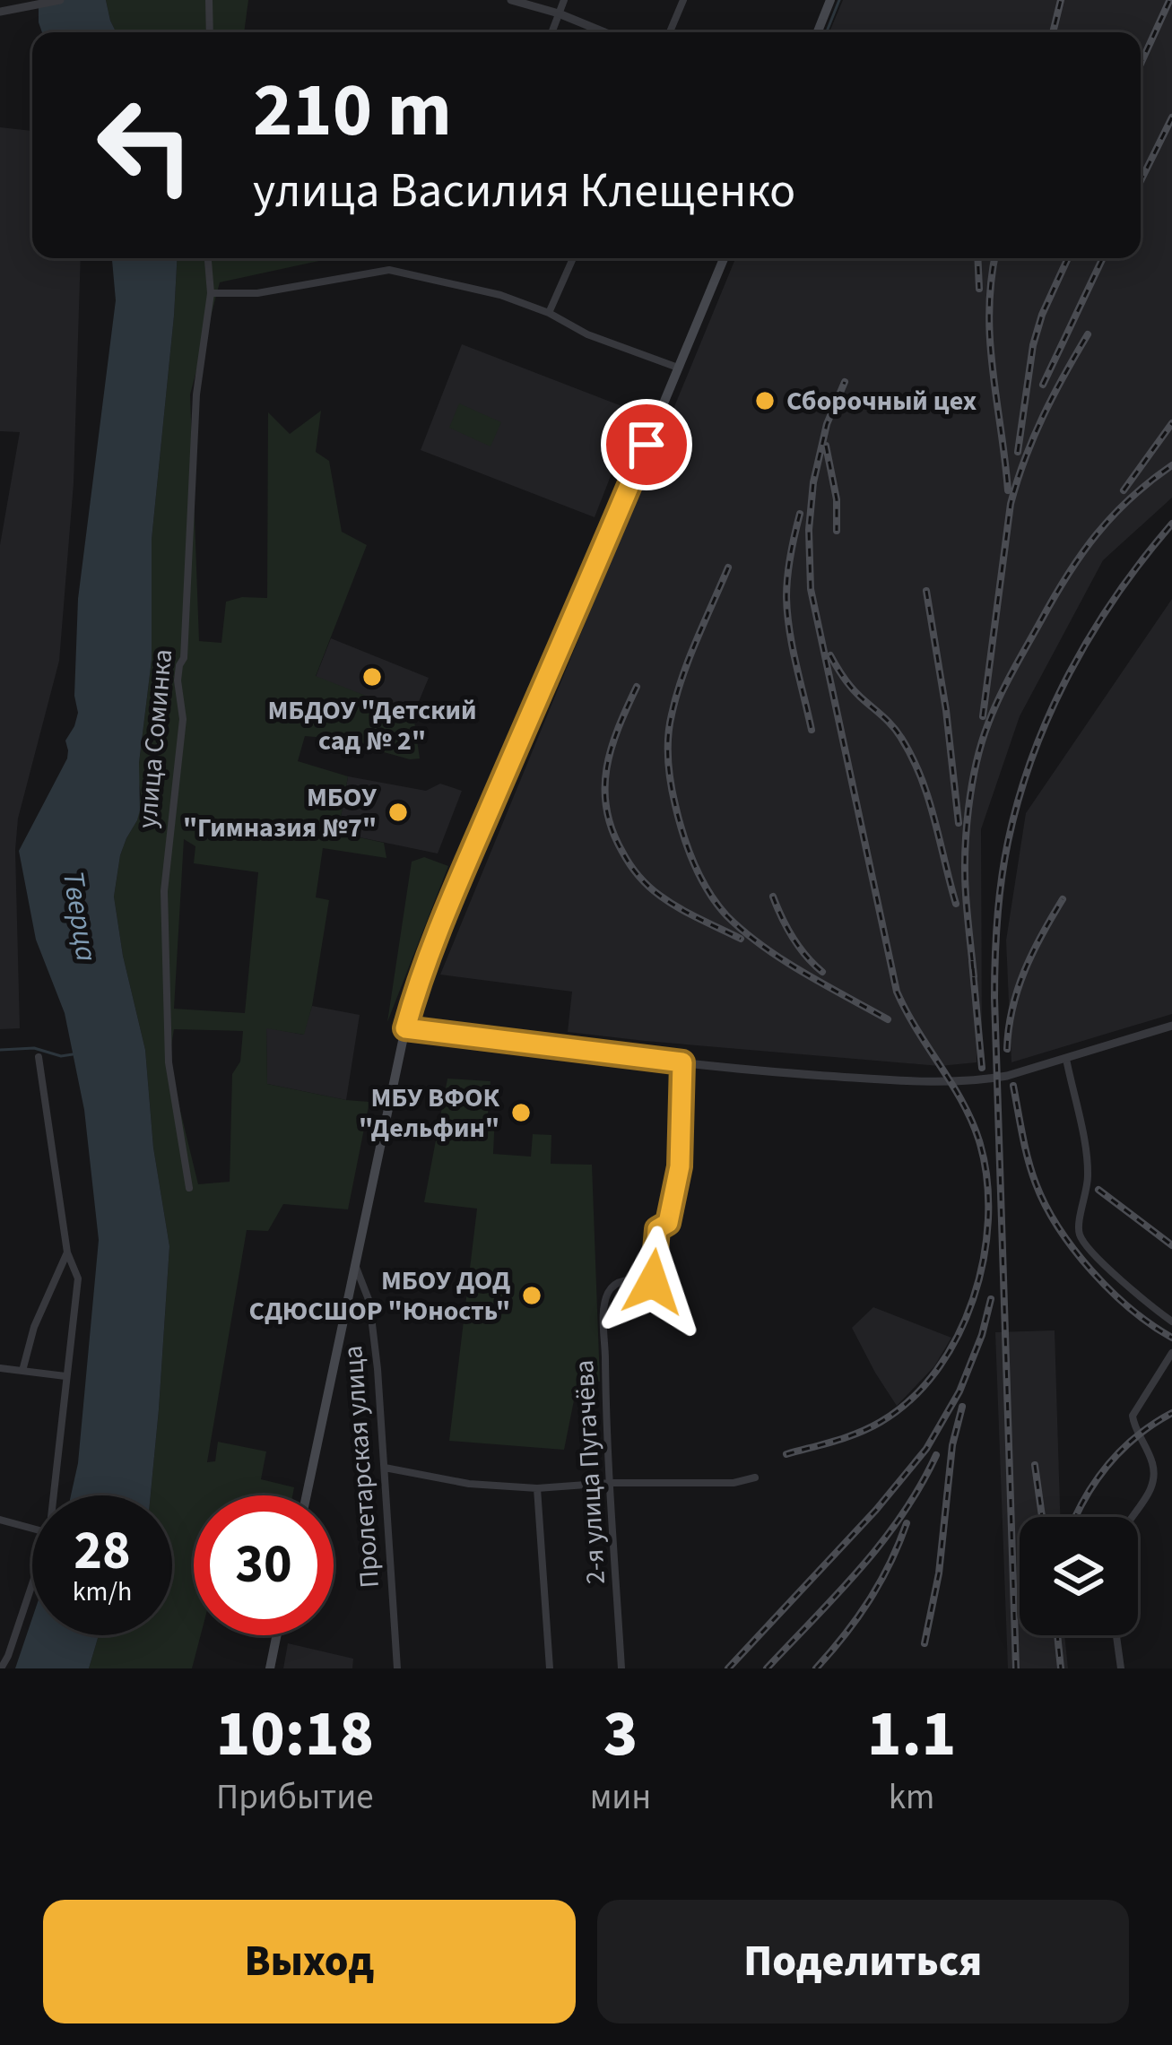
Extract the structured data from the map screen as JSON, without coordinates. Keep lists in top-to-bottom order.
{
  "streets": {
    "street": ["улица Соминка", "Пролетарская улица", "2-я улица Пугачёва"]
  },
  "water": ["Тверца"],
  "places": [
    "Сборочный цех",
    "МБДОУ \"Детский сад № 2\"",
    "МБОУ \"Гимназия №7\"",
    "МБУ ВФОК \"Дельфин\"",
    "МБОУ ДОД СДЮСШОР \"Юность\""
  ],
  "page": {
    "turn": ["210 m", "улица Василия Клещенко"],
    "speed": "28 km/h",
    "limit": "30",
    "eta": [
      "10:18",
      "Прибытие",
      "3",
      "мин",
      "1.1",
      "km"
    ],
    "buttons": ["Выход", "Поделиться"]
  }
}
